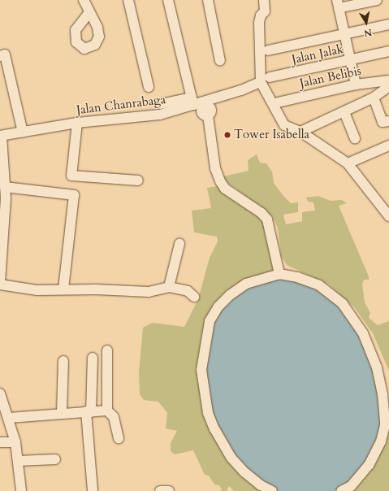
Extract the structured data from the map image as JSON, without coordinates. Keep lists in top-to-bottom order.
{
  "streets": {
    "street": ["Jalan Jalak", "Jalan Belibis", "Jalan Chanrabaga"]
  },
  "places": ["Tower Isabella"],
  "north": "bottom"
}
